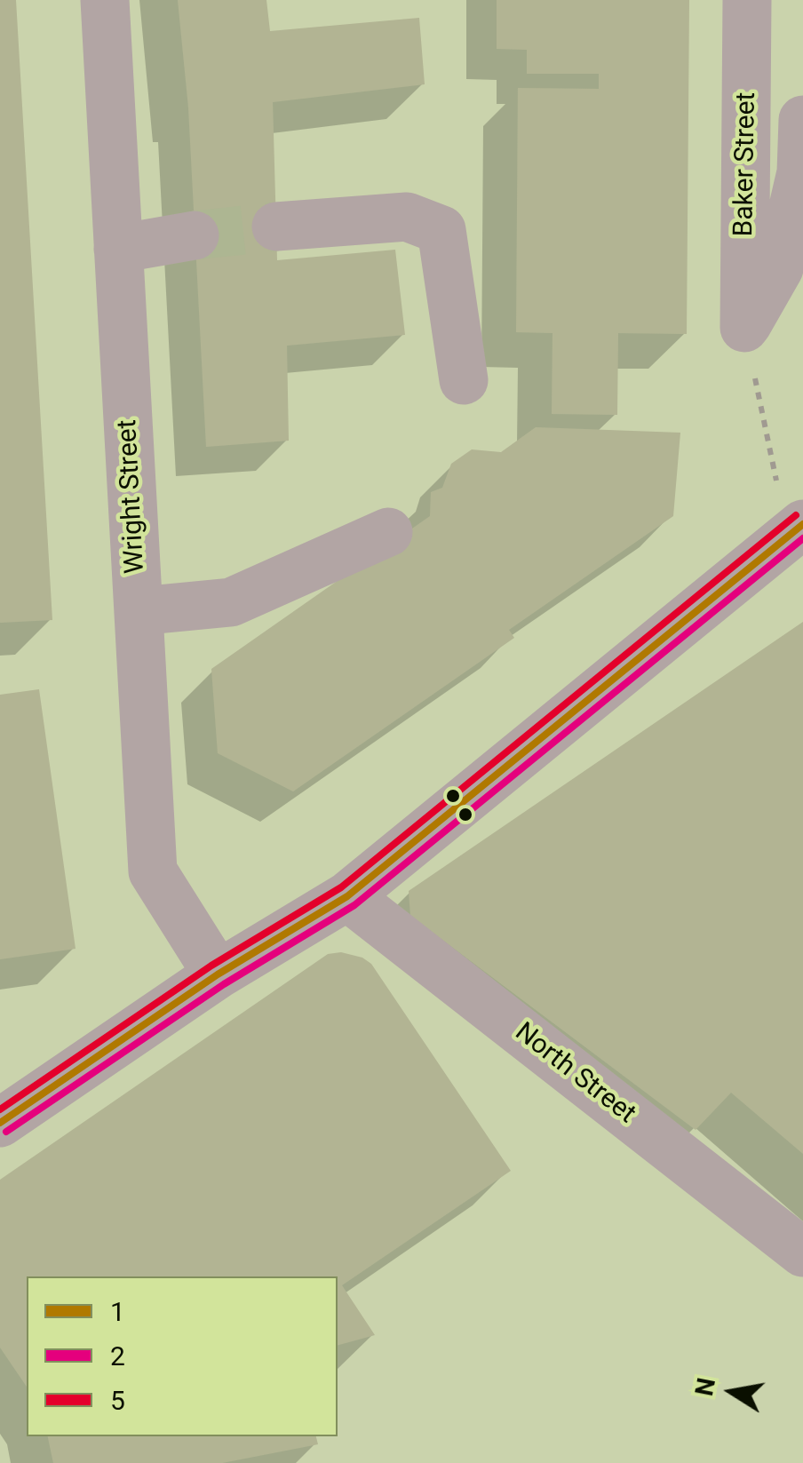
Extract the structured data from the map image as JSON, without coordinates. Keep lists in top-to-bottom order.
{
  "streets": {
    "street": ["Baker Street", "Wright Street", "North Street"]
  },
  "lines": ["transit line 5", "transit line 1", "transit line 2"],
  "legend": ["1", "2", "5"],
  "north": "left"
}
